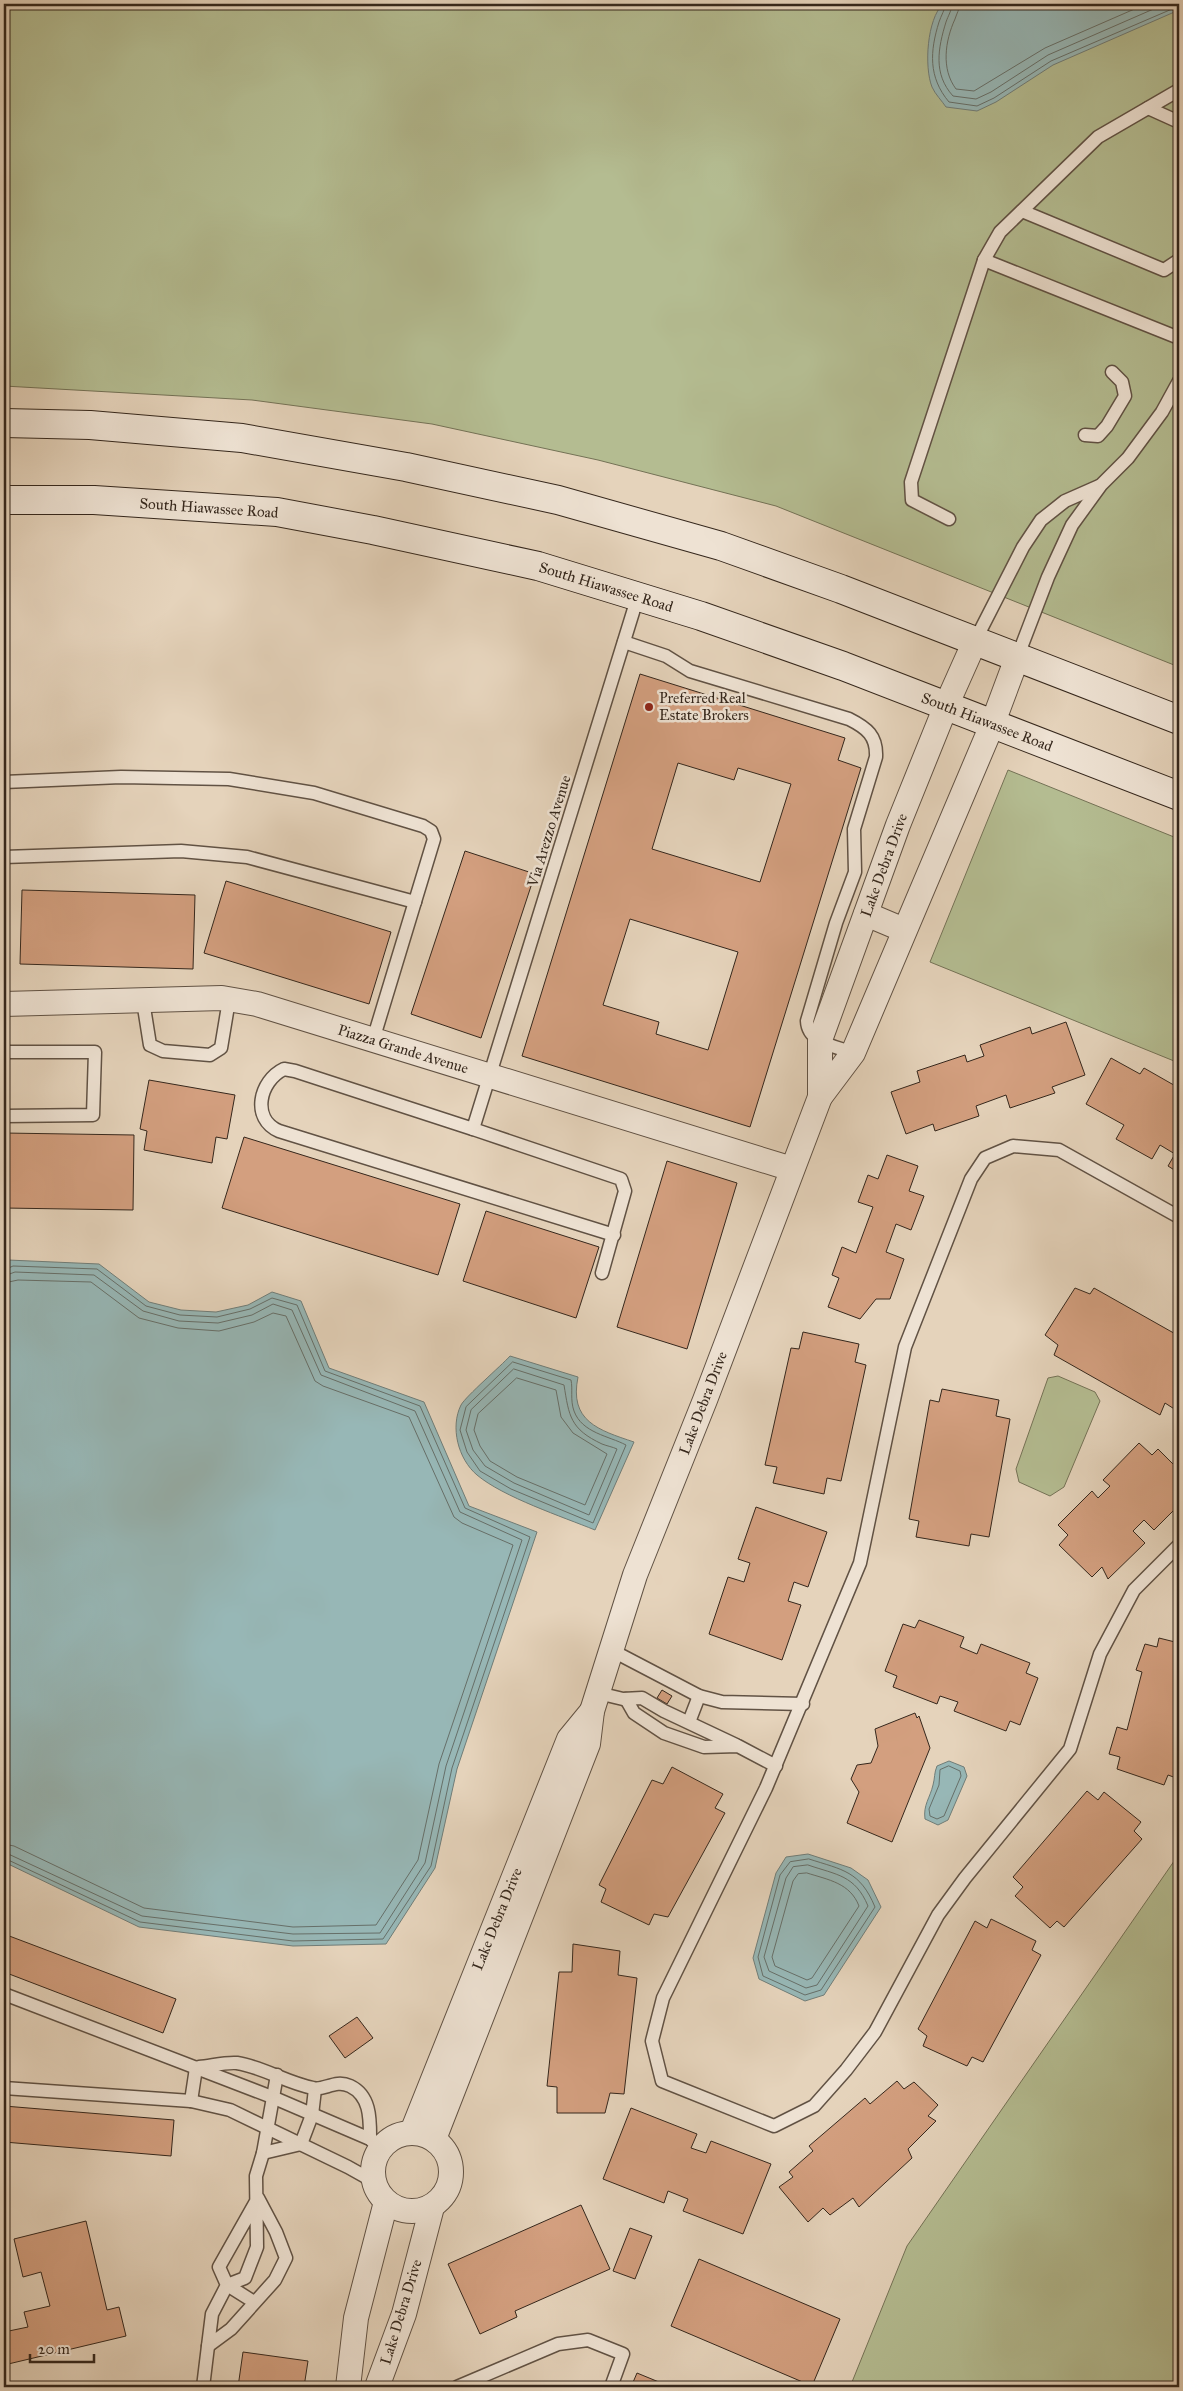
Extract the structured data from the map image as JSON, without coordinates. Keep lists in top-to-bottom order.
{
  "streets": {
    "street": ["South Hiawassee Road", "Lake Debra Drive", "Piazza Grande Avenue"],
    "lane": ["Via Arezzo Avenue"]
  },
  "crossings": [
    ["South Hiawassee Road", "Via Arezzo Avenue"],
    ["South Hiawassee Road", "Lake Debra Drive"],
    ["Via Arezzo Avenue", "Piazza Grande Avenue"],
    ["Lake Debra Drive", "Piazza Grande Avenue"]
  ],
  "places": ["Preferred Real Estate Brokers"],
  "scale_bar": "20 m"
}
